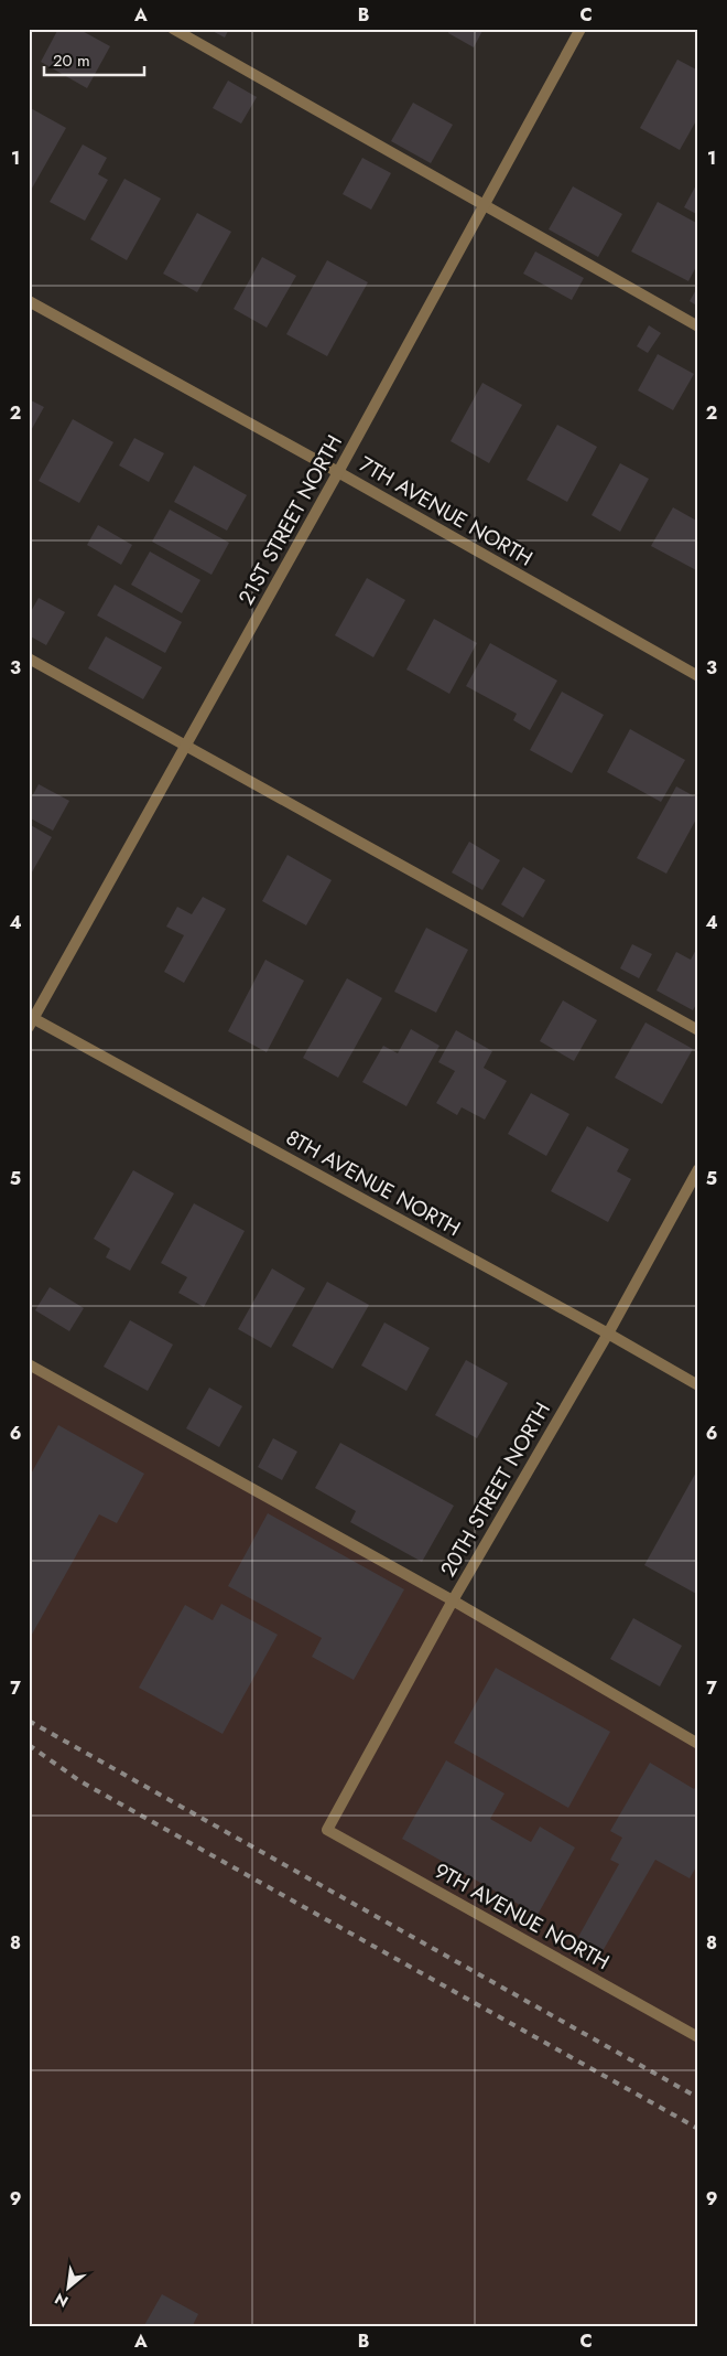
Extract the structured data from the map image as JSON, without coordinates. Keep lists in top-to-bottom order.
{
  "streets": {
    "street": [
      "7TH AVENUE NORTH",
      "21ST STREET NORTH",
      "8TH AVENUE NORTH",
      "20TH STREET NORTH",
      "9TH AVENUE NORTH"
    ]
  },
  "crossings": [
    ["7TH AVENUE NORTH", "21ST STREET NORTH"],
    ["21ST STREET NORTH", "8TH AVENUE NORTH"],
    ["8TH AVENUE NORTH", "20TH STREET NORTH"],
    ["20TH STREET NORTH", "9TH AVENUE NORTH"]
  ],
  "scale_bar": "20 m",
  "north": "bottom left",
  "grid": {
    "columns": ["A", "B", "C"],
    "rows": [
      "1",
      "2",
      "3",
      "4",
      "5",
      "6",
      "7",
      "8",
      "9"
    ]
  }
}
